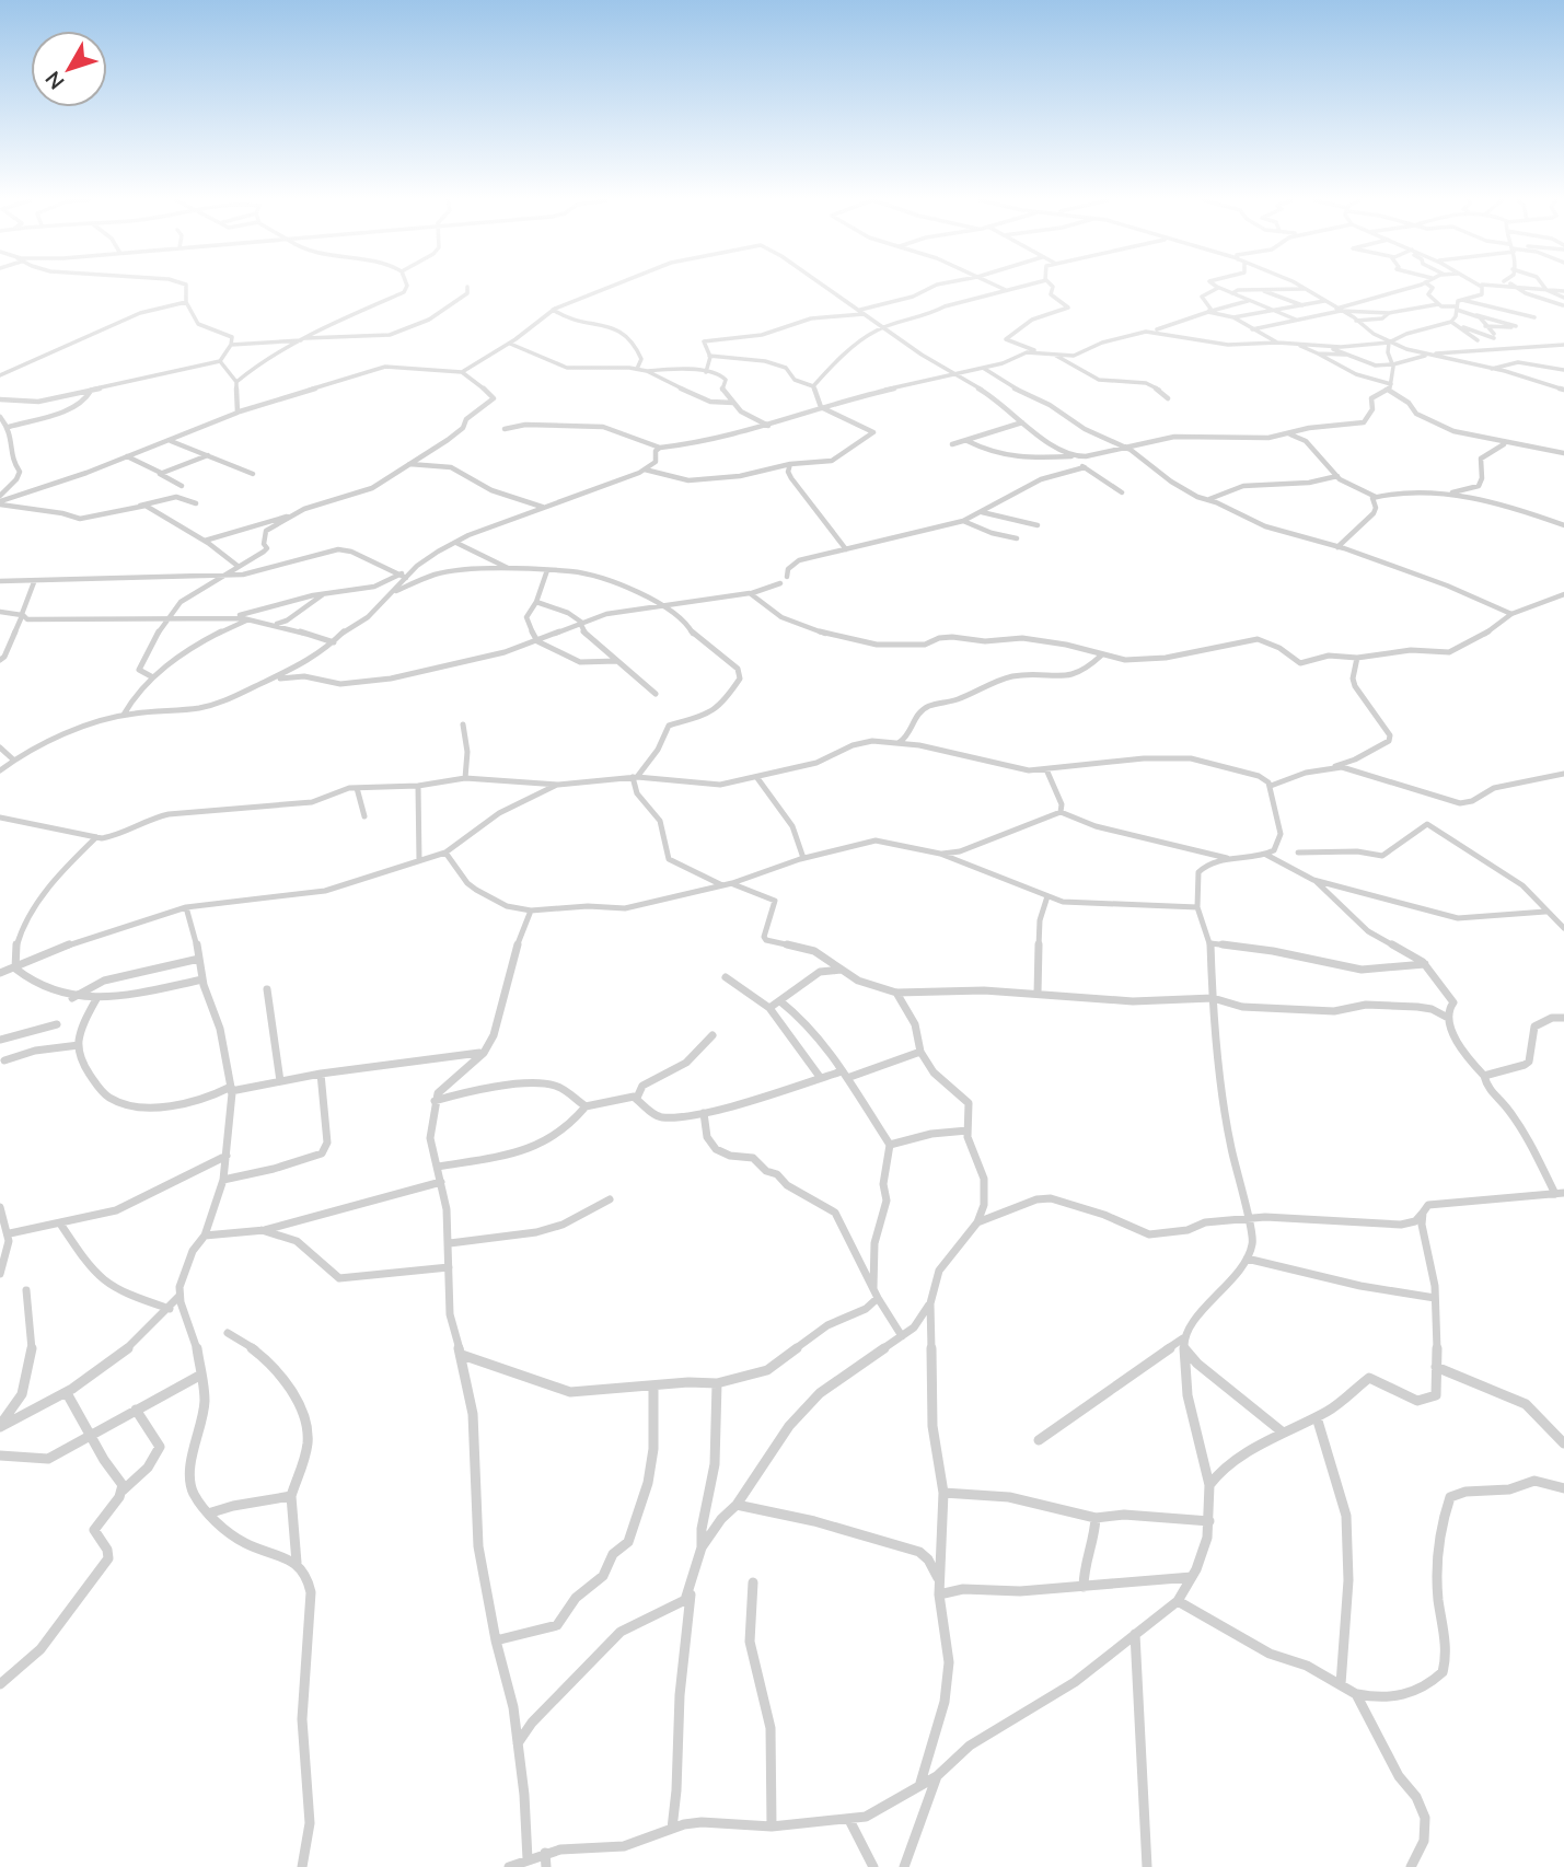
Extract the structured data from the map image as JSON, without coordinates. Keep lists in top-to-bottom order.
{
  "north": "bottom left"
}
